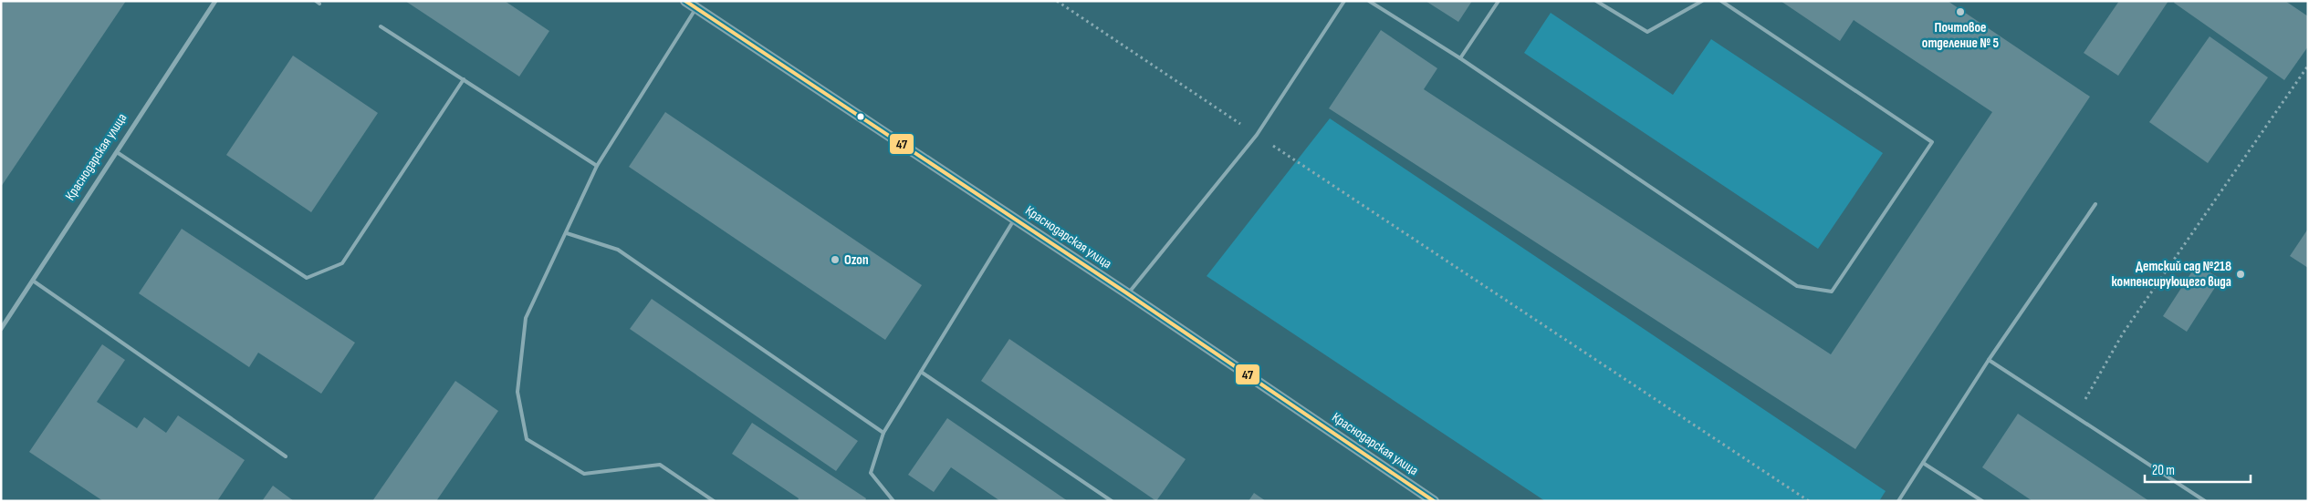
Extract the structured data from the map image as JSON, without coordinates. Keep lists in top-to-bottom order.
{
  "streets": {
    "main road": ["Краснодарская улица"]
  },
  "places": ["Почтовое отделение № 5", "Ozon", "Детский сад №218 компенсирующего вида"],
  "lines": ["transit line 47"],
  "scale_bar": "20 m"
}
